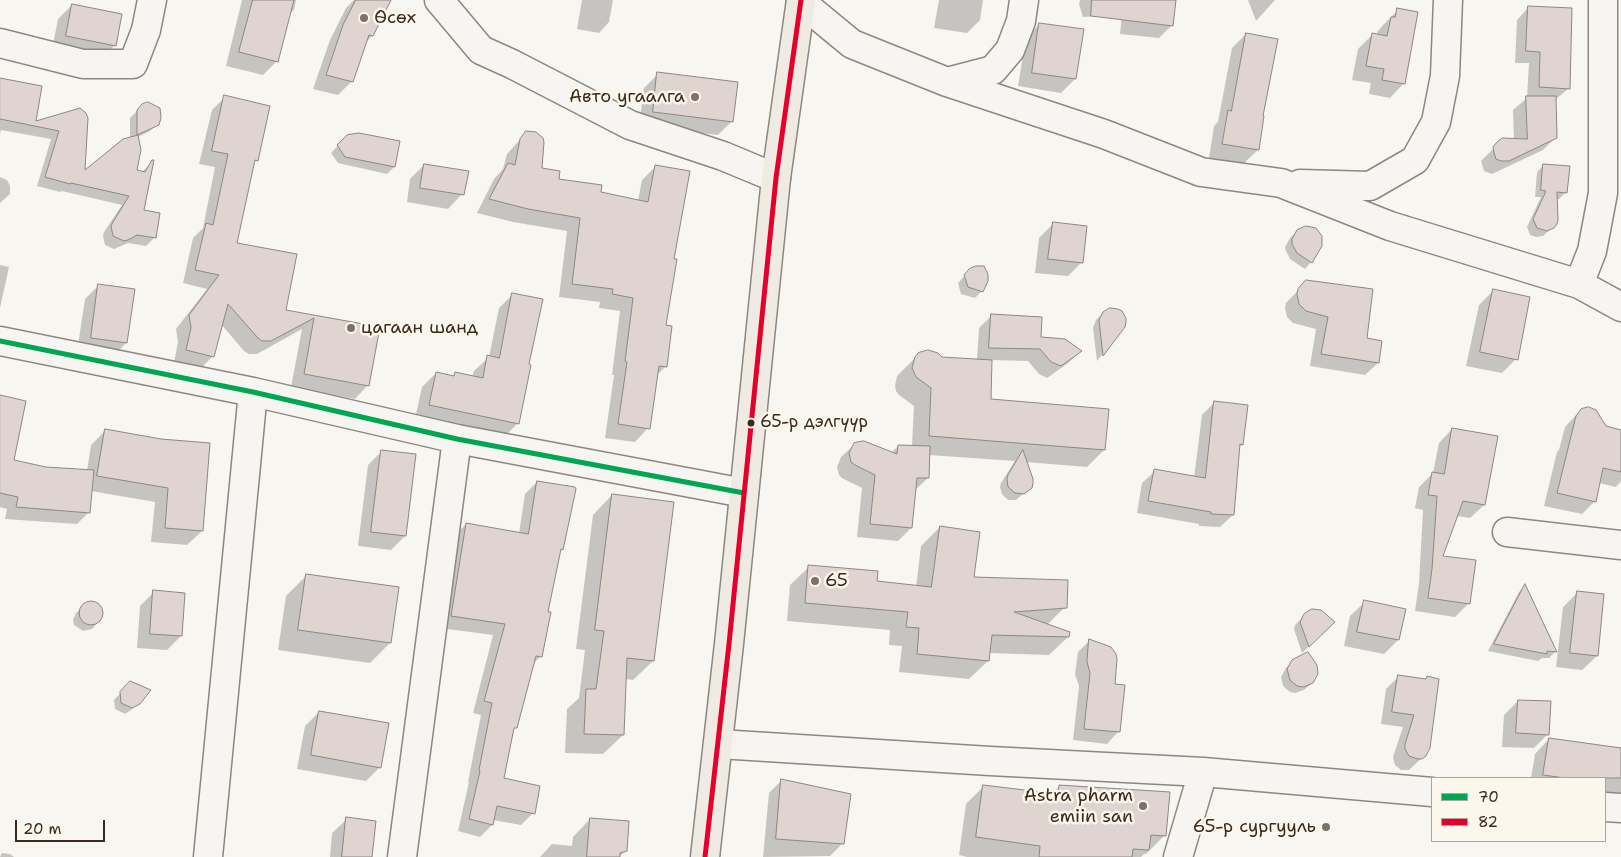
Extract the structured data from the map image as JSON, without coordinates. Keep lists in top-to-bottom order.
{
  "places": [
    "Өсөх",
    "Авто угаалга",
    "цагаан шанд",
    "65-р дэлгүүр",
    "65",
    "Astra pharm emiin san",
    "65-р сургууль"
  ],
  "lines": ["transit line 82", "transit line 70"],
  "legend": ["70", "82"],
  "scale_bar": "20 m"
}
